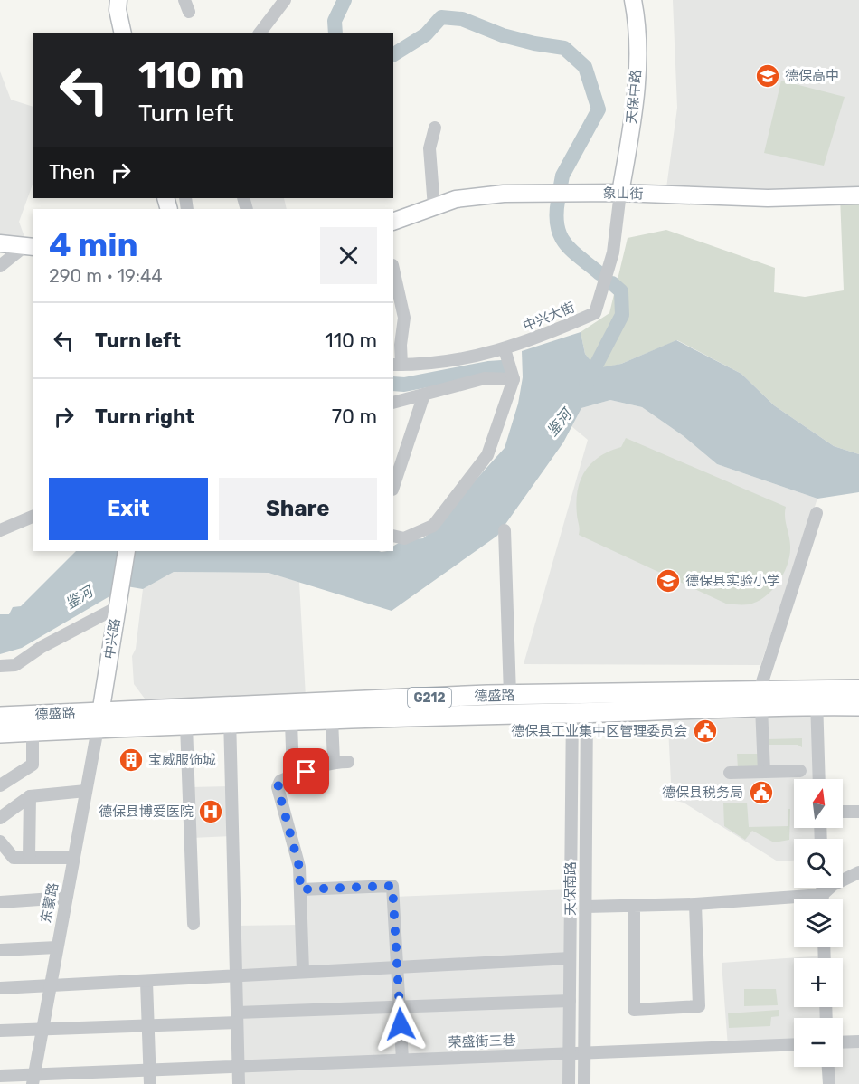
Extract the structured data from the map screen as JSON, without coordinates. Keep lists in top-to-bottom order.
{
  "streets": {
    "highway": ["德盛路", "G212"],
    "main road": ["天保中路", "象山街", "中兴路"],
    "street": [
      "中兴大街",
      "天保南路",
      "东蒙路",
      "荣盛街三巷"
    ]
  },
  "crossings": [
    ["天保中路", "象山街"],
    ["天保中路", "中兴大街"],
    ["象山街", "中兴大街"],
    ["中兴路", "德盛路"],
    ["中兴路", "G212"],
    ["中兴路", "东蒙路"],
    ["德盛路", "G212"],
    ["德盛路", "天保南路"],
    ["德盛路", "东蒙路"],
    ["G212", "天保南路"],
    ["G212", "东蒙路"],
    ["天保南路", "荣盛街三巷"],
    ["东蒙路", "荣盛街三巷"]
  ],
  "water": ["鉴河"],
  "places": {
    "school or university": ["德保高中", "德保县实验小学"],
    "public building": ["德保县工业集中区管理委员会", "德保县税务局"],
    "building": ["宝威服饰城"],
    "hospital": ["德保县博爱医院"]
  },
  "north": "top",
  "page": {
    "turn": ["110 m", "Turn left"],
    "then": "Then",
    "heading": ["4 min", "290 m · 19:44"],
    "list": [
      {
        "name": "Turn left",
        "value": "110 m"
      },
      {
        "name": "Turn right",
        "value": "70 m"
      }
    ],
    "buttons": ["Exit", "Share"],
    "map_buttons": ["+", "−"]
  }
}
